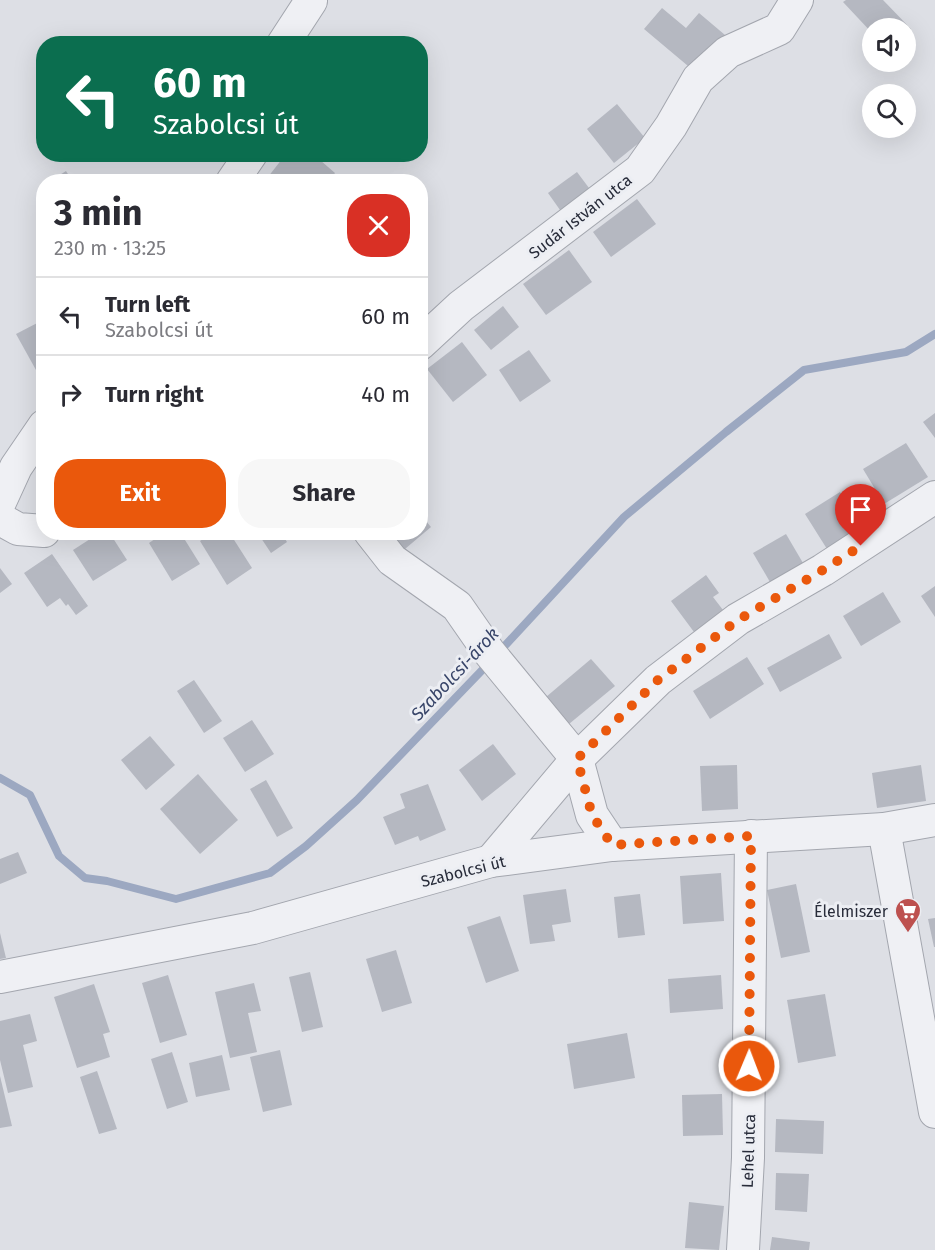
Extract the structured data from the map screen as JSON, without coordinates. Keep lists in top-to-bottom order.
{
  "streets": {
    "street": ["Sudár István utca", "Szabolcsi út", "Lehel utca"]
  },
  "crossings": [
    ["Szabolcsi út", "Lehel utca"]
  ],
  "water": ["Szabolcsi-árok"],
  "places": {
    "supermarket": ["Élelmiszer"]
  },
  "page": {
    "turn": ["60 m", "Szabolcsi út"],
    "heading": ["3 min", "230 m · 13:25"],
    "list": [
      {
        "name": "Turn left",
        "note": "Szabolcsi út",
        "value": "60 m"
      },
      {
        "name": "Turn right",
        "value": "40 m"
      }
    ],
    "buttons": ["Exit", "Share"]
  }
}
